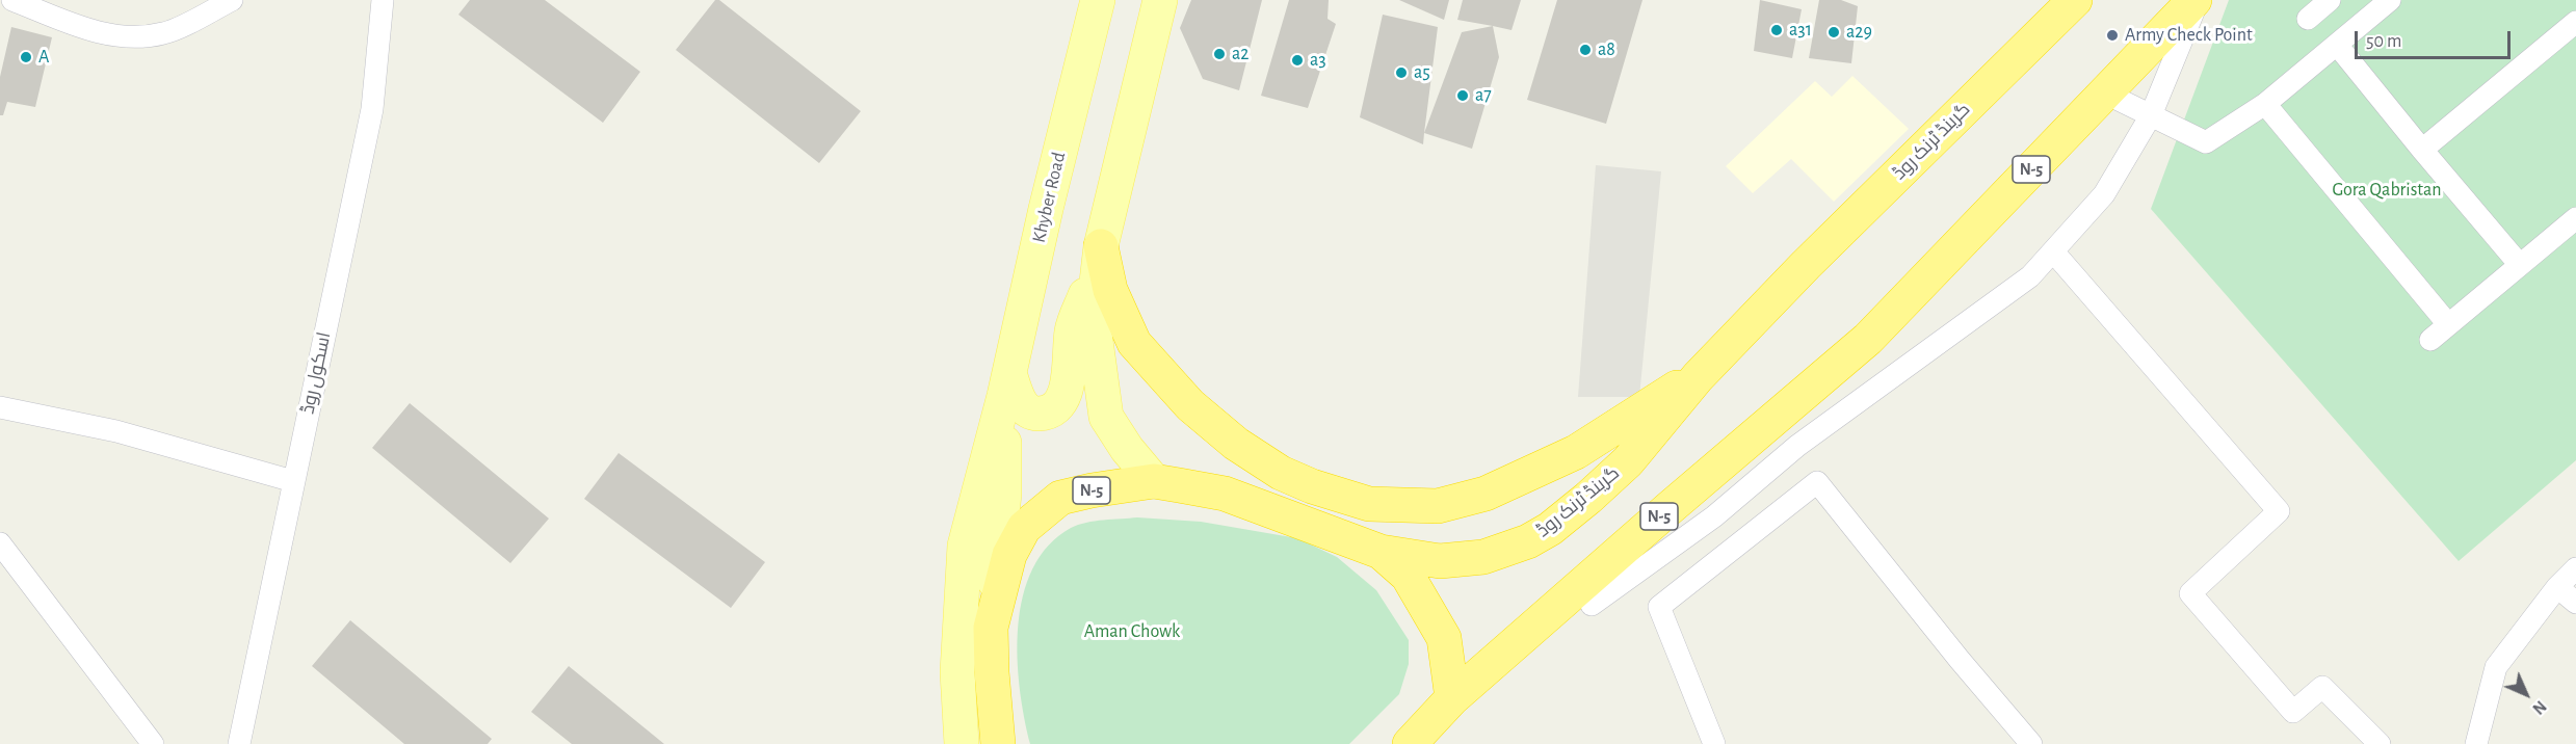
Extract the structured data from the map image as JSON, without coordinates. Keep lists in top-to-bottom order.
{
  "streets": {
    "highway": ["گرینڈ ٹرنک روڈ", "N-5"],
    "main road": ["Khyber Road"],
    "street": ["اسکول روڈ"]
  },
  "parks": ["Gora Qabristan", "Aman Chowk"],
  "places": [
    "a31",
    "a29",
    "Army Check Point",
    "a8",
    "a2",
    "A",
    "a3",
    "a5",
    "a7"
  ],
  "scale_bar": "50 m",
  "north": "bottom right"
}
